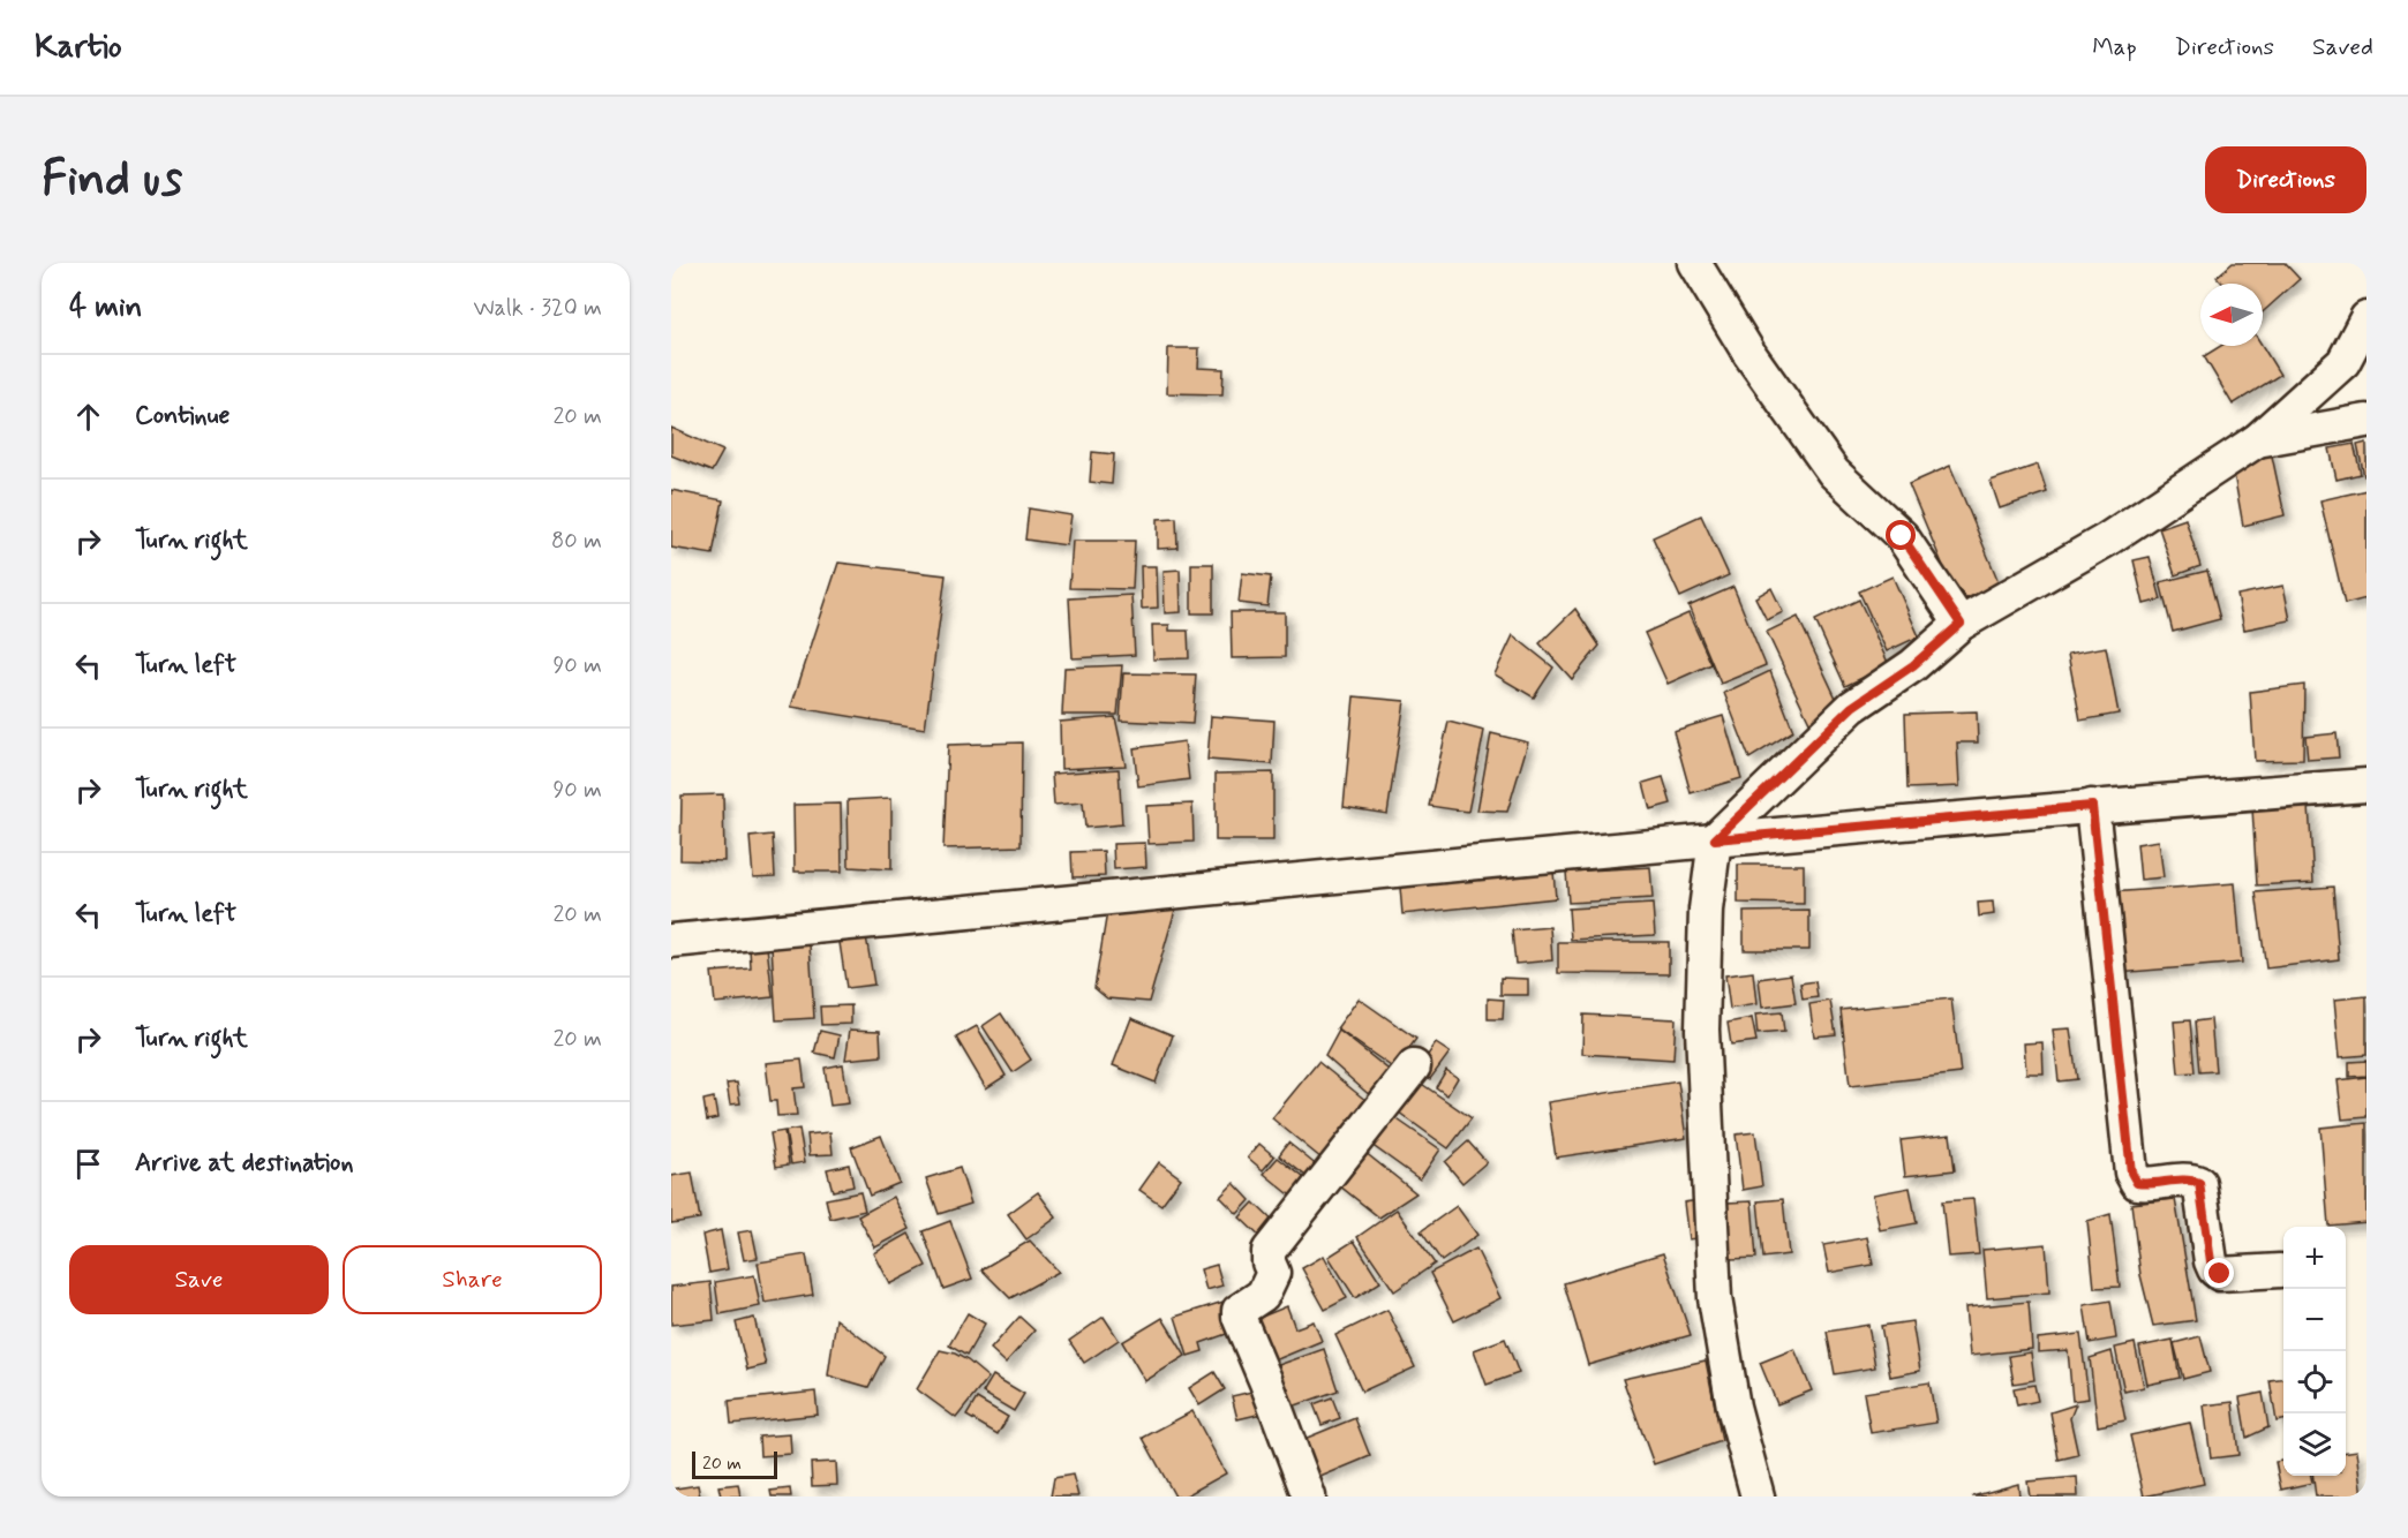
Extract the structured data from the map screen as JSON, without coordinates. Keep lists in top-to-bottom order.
{
  "scale_bar": "20 m",
  "north": "left",
  "page": {
    "header": "Kartio",
    "nav": ["Map", "Directions", "Saved"],
    "buttons": [
      "Directions",
      ["Save", "Share"]
    ],
    "title": "Find us",
    "heading": ["4 min", "Walk · 320 m"],
    "list": [
      ["Continue", "20 m"],
      ["Turn right", "80 m"],
      ["Turn left", "90 m"],
      ["Turn right", "90 m"],
      ["Turn left", "20 m"],
      ["Turn right", "20 m"],
      "Arrive at destination"
    ],
    "map_buttons": ["+", "−"],
    "scale": "20 m"
  }
}
